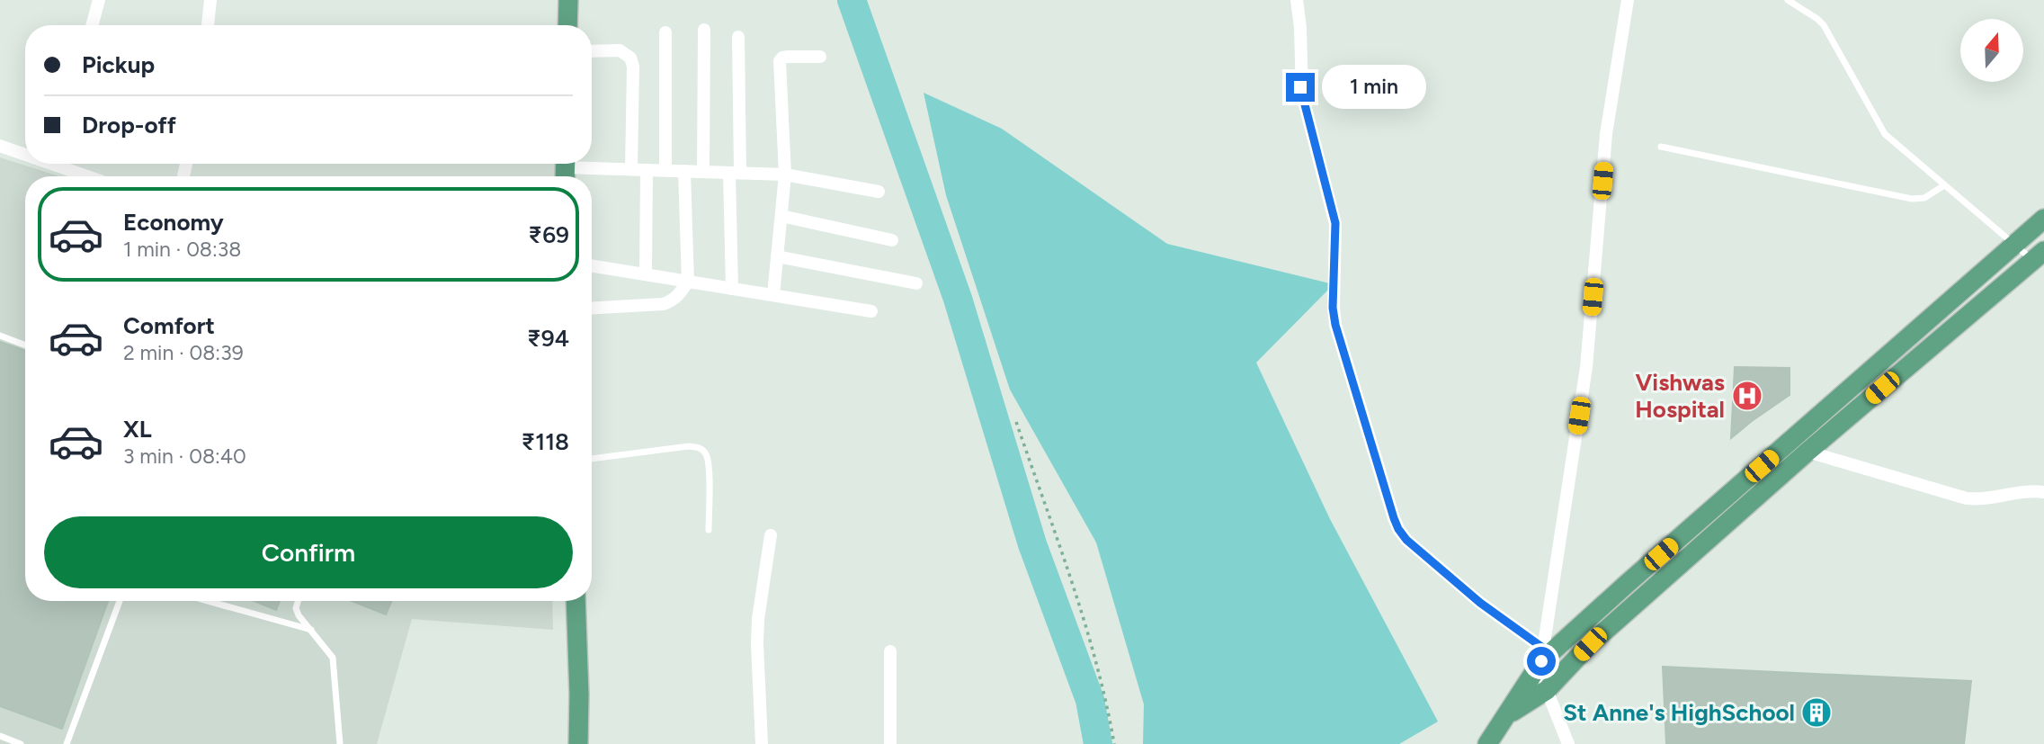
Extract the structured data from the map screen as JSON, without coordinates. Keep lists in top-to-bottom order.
{
  "places": {
    "hospital": ["Vishwas Hospital"],
    "building": ["St Anne's HighSchool"]
  },
  "north": "top",
  "page": {
    "banner": ["Pickup", "Drop-off"],
    "bubble": "1 min",
    "list": [
      {
        "name": "Economy",
        "note": "1 min · 08:38",
        "value": "₹69"
      },
      {
        "name": "Comfort",
        "note": "2 min · 08:39",
        "value": "₹94"
      },
      {
        "name": "XL",
        "note": "3 min · 08:40",
        "value": "₹118"
      }
    ],
    "buttons": "Confirm"
  }
}
